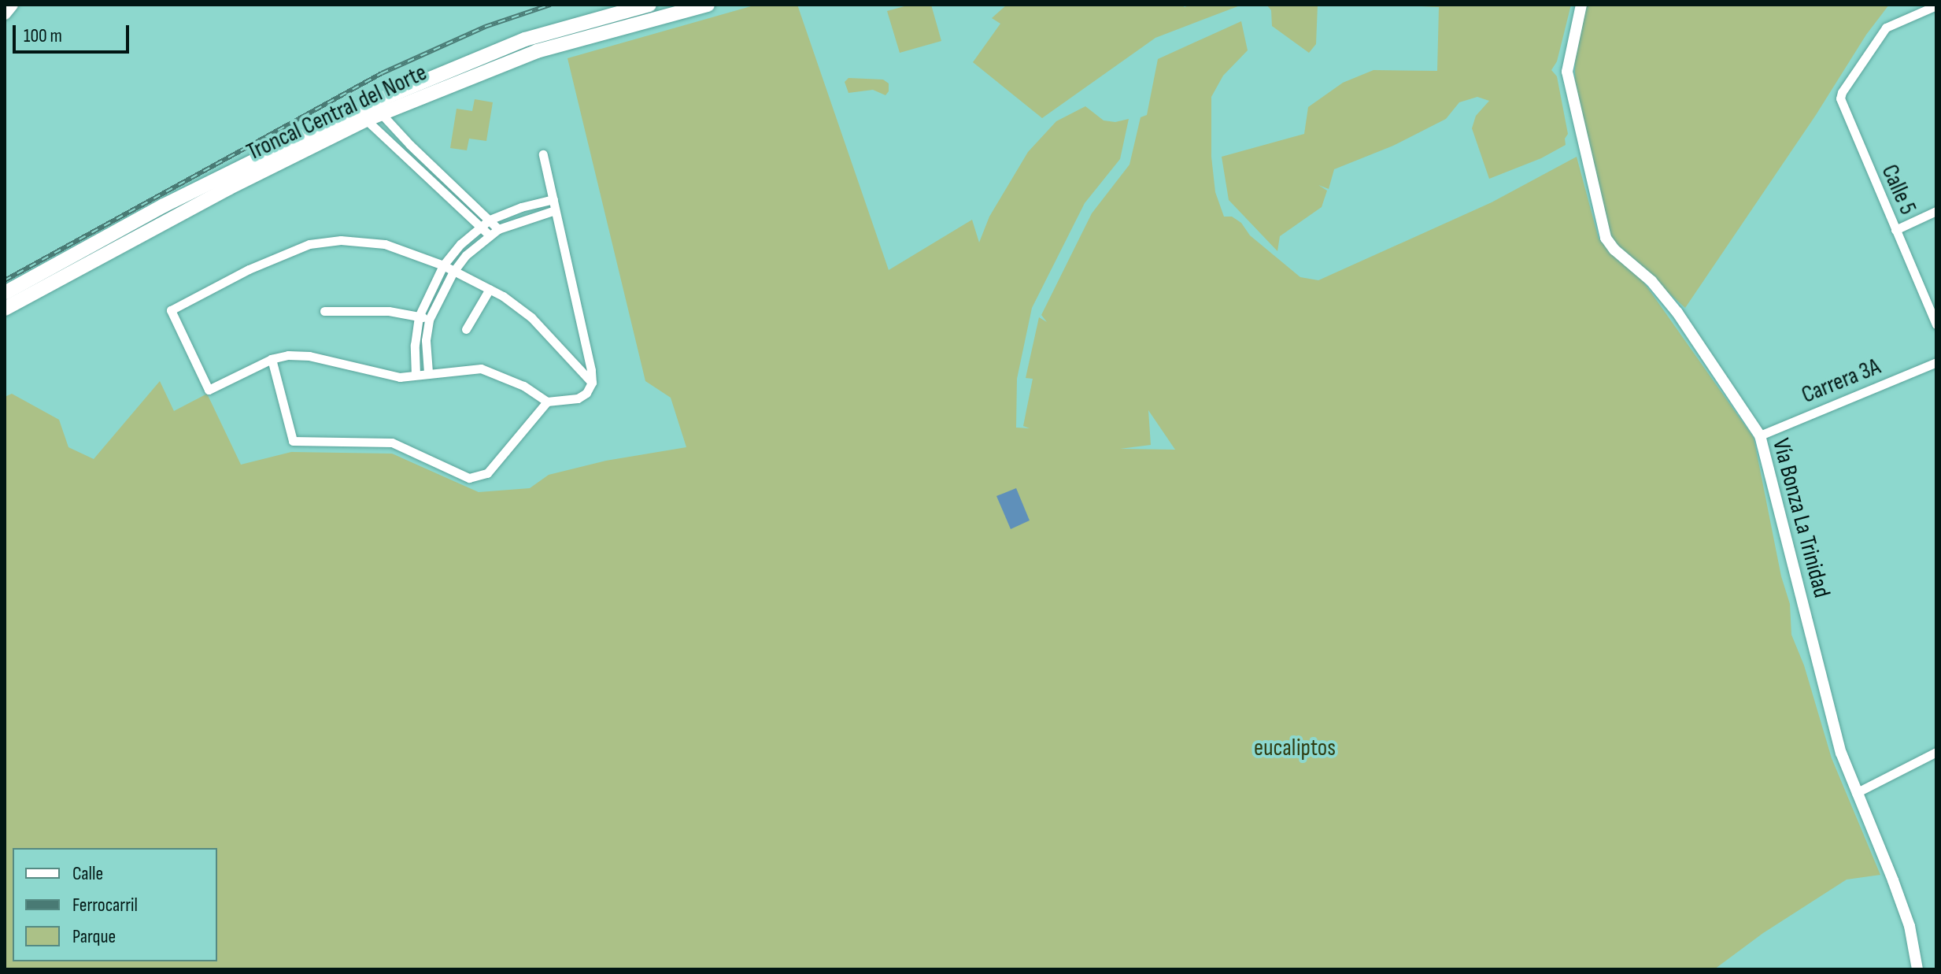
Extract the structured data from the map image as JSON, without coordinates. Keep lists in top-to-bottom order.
{
  "streets": {
    "highway": ["Troncal Central del Norte"],
    "street": ["Calle 5", "Carrera 3A", "Vía Bonza La Trinidad"]
  },
  "crossings": [
    ["Carrera 3A", "Vía Bonza La Trinidad"]
  ],
  "parks": ["eucaliptos"],
  "legend": ["Calle", "Ferrocarril", "Parque"],
  "scale_bar": "100 m"
}
